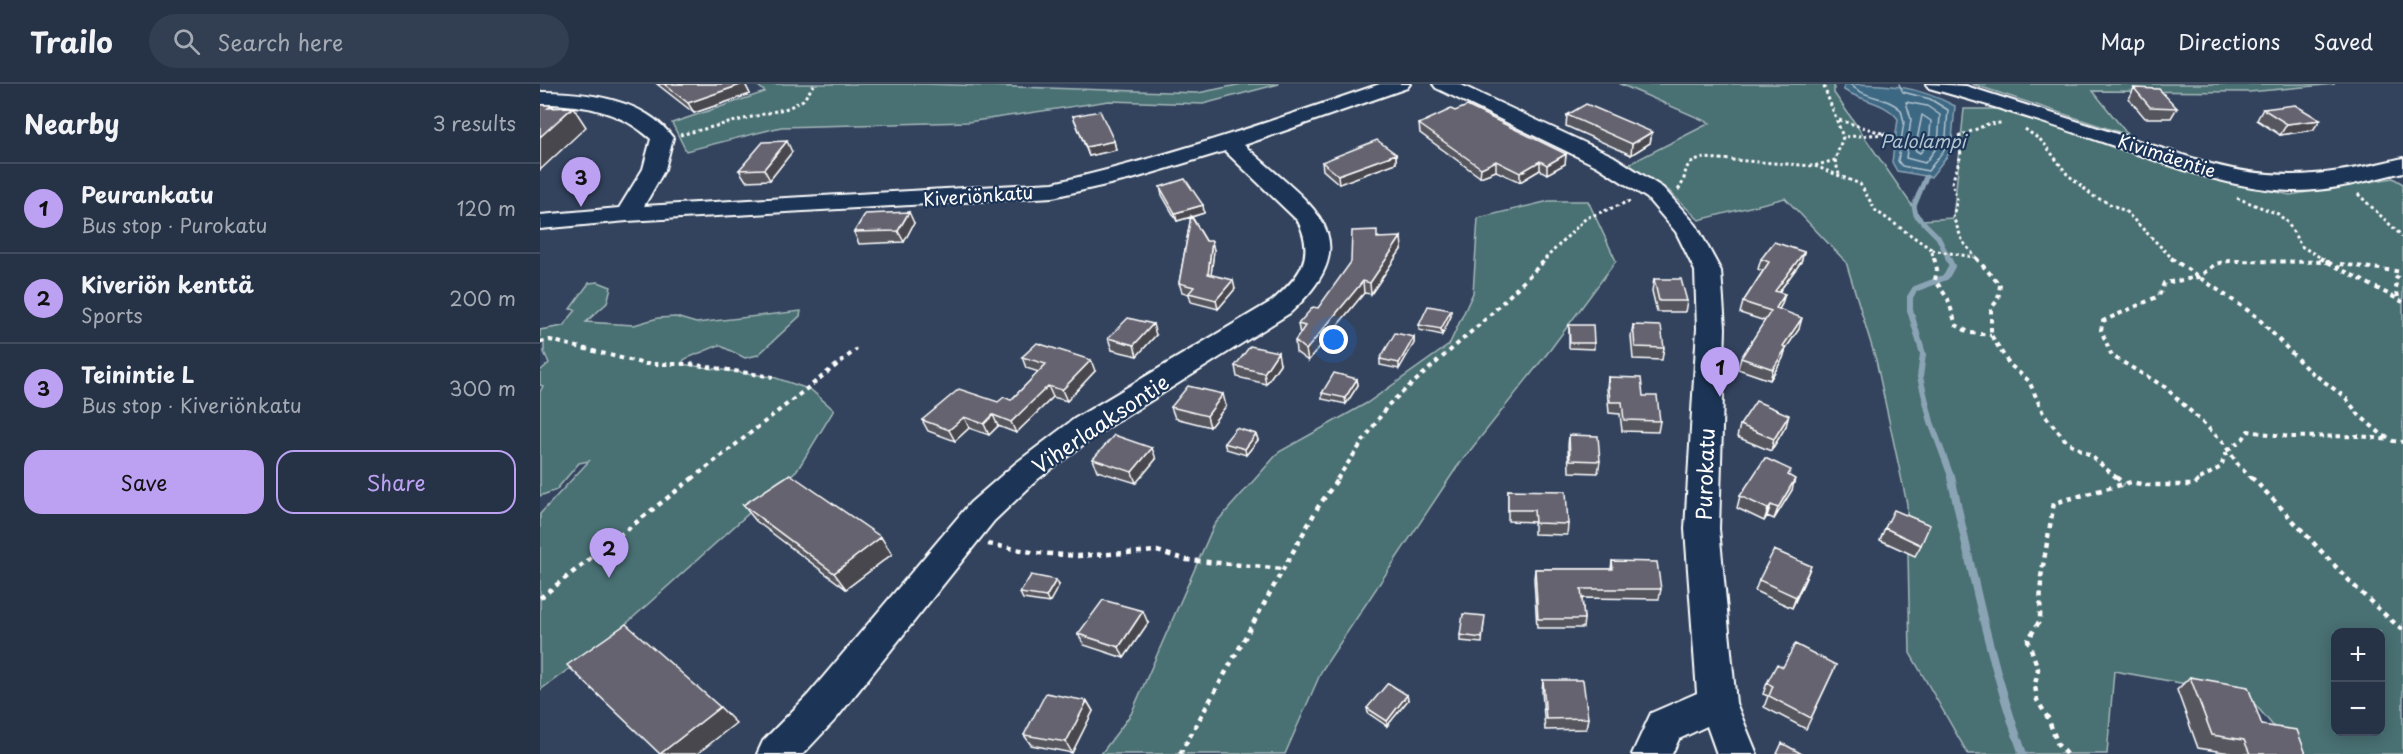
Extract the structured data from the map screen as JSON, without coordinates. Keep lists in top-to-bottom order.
{
  "streets": {
    "street": [
      "Kivimäentie",
      "Kiveriönkatu",
      "Viherlaaksontie",
      "Purokatu"
    ]
  },
  "crossings": [
    ["Kiveriönkatu", "Viherlaaksontie"]
  ],
  "water": ["Palolampi"],
  "page": {
    "header": "Trailo",
    "search": "Search here",
    "nav": ["Map", "Directions", "Saved"],
    "heading": ["Nearby", "3 results"],
    "pins": ["3", "1", "2"],
    "list": [
      {
        "mark": "1",
        "name": "Peurankatu",
        "note": "Bus stop · Purokatu",
        "value": "120 m"
      },
      {
        "mark": "2",
        "name": "Kiveriön kenttä",
        "note": "Sports",
        "value": "200 m"
      },
      {
        "mark": "3",
        "name": "Teinintie L",
        "note": "Bus stop · Kiveriönkatu",
        "value": "300 m"
      }
    ],
    "buttons": ["Save", "Share"],
    "map_buttons": ["+", "−"]
  }
}
